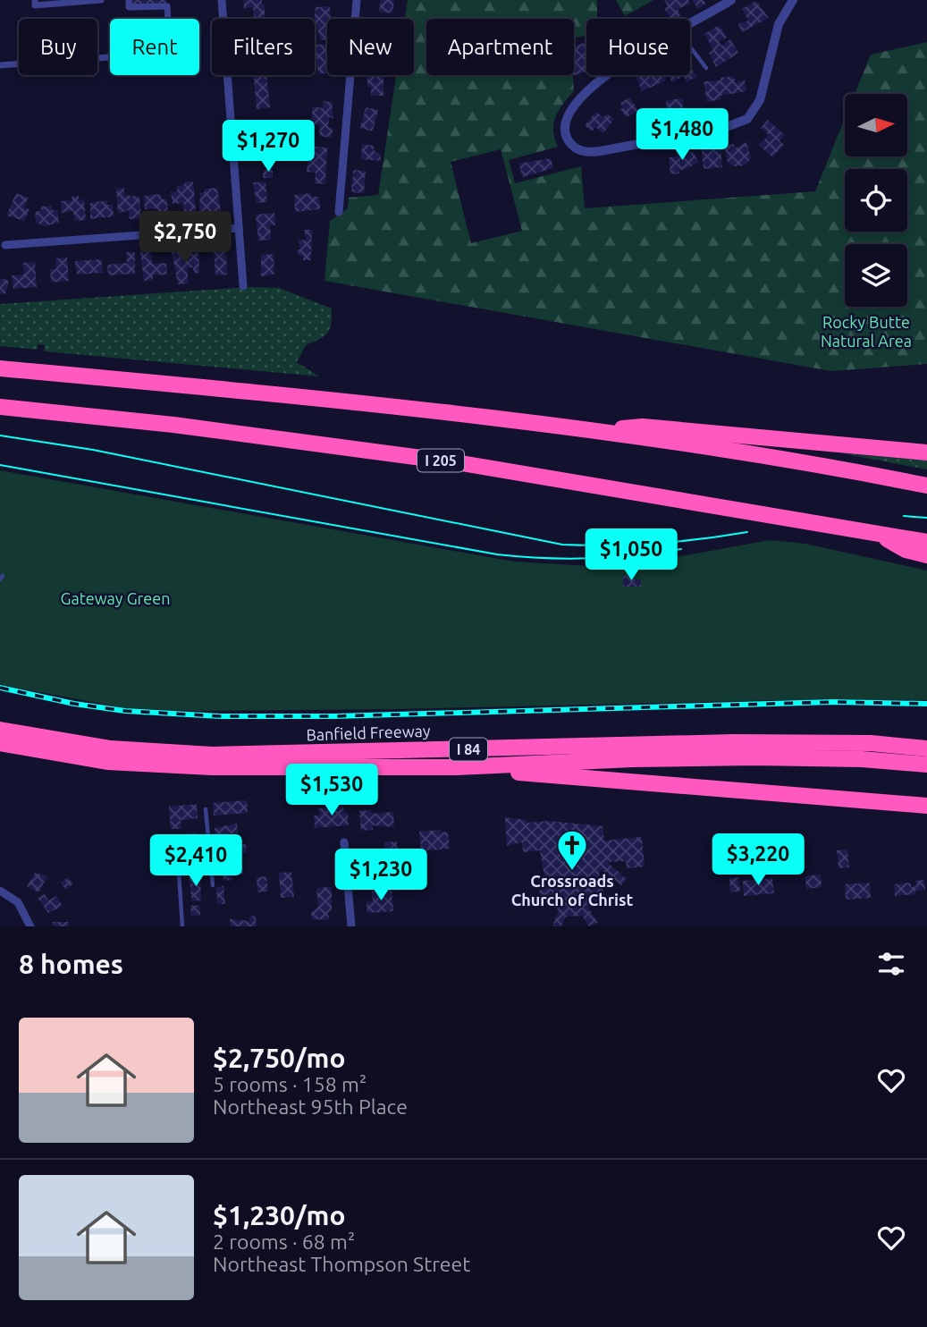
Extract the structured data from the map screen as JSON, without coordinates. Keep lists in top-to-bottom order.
{
  "streets": {
    "highway": ["I 205", "Banfield Freeway", "I 84"]
  },
  "parks": ["Rocky Butte Natural Area", "Gateway Green"],
  "places": {
    "church": ["Crossroads Church of Christ"]
  },
  "north": "right",
  "page": {
    "chip": [
      "Buy",
      "Rent",
      "Filters",
      "New",
      "Apartment",
      "House"
    ],
    "price": [
      "$1,480",
      "$1,270",
      "$2,750",
      "$1,050",
      "$1,530",
      "$3,220",
      "$2,410",
      "$1,230"
    ],
    "heading": "8 homes",
    "list": [
      {
        "name": "$2,750/mo",
        "note": "5 rooms · 158 m² · Northeast 95th Place"
      },
      {
        "name": "$1,230/mo",
        "note": "2 rooms · 68 m² · Northeast Thompson Street"
      }
    ]
  }
}
